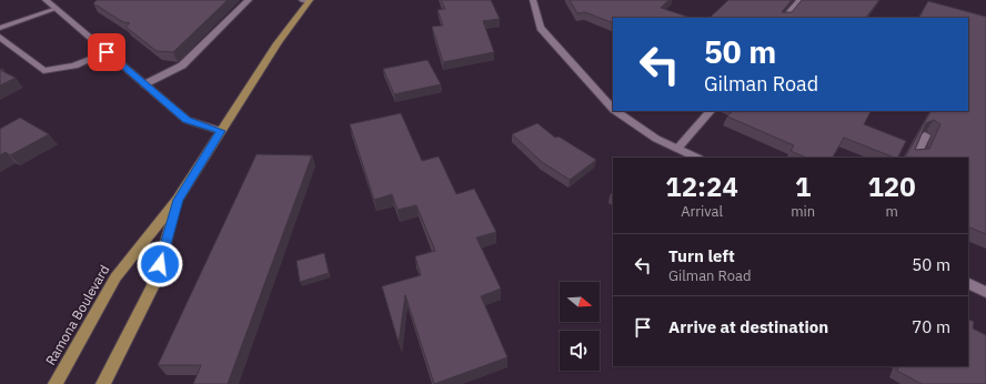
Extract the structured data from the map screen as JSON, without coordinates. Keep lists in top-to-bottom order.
{
  "streets": {
    "main road": ["Ramona Boulevard"]
  },
  "north": "right",
  "page": {
    "turn": ["50 m", "Gilman Road"],
    "eta": [
      "12:24",
      "Arrival",
      "1",
      "min",
      "120",
      "m"
    ],
    "list": [
      {
        "name": "Turn left",
        "note": "Gilman Road",
        "value": "50 m"
      },
      {
        "name": "Arrive at destination",
        "value": "70 m"
      }
    ]
  }
}
